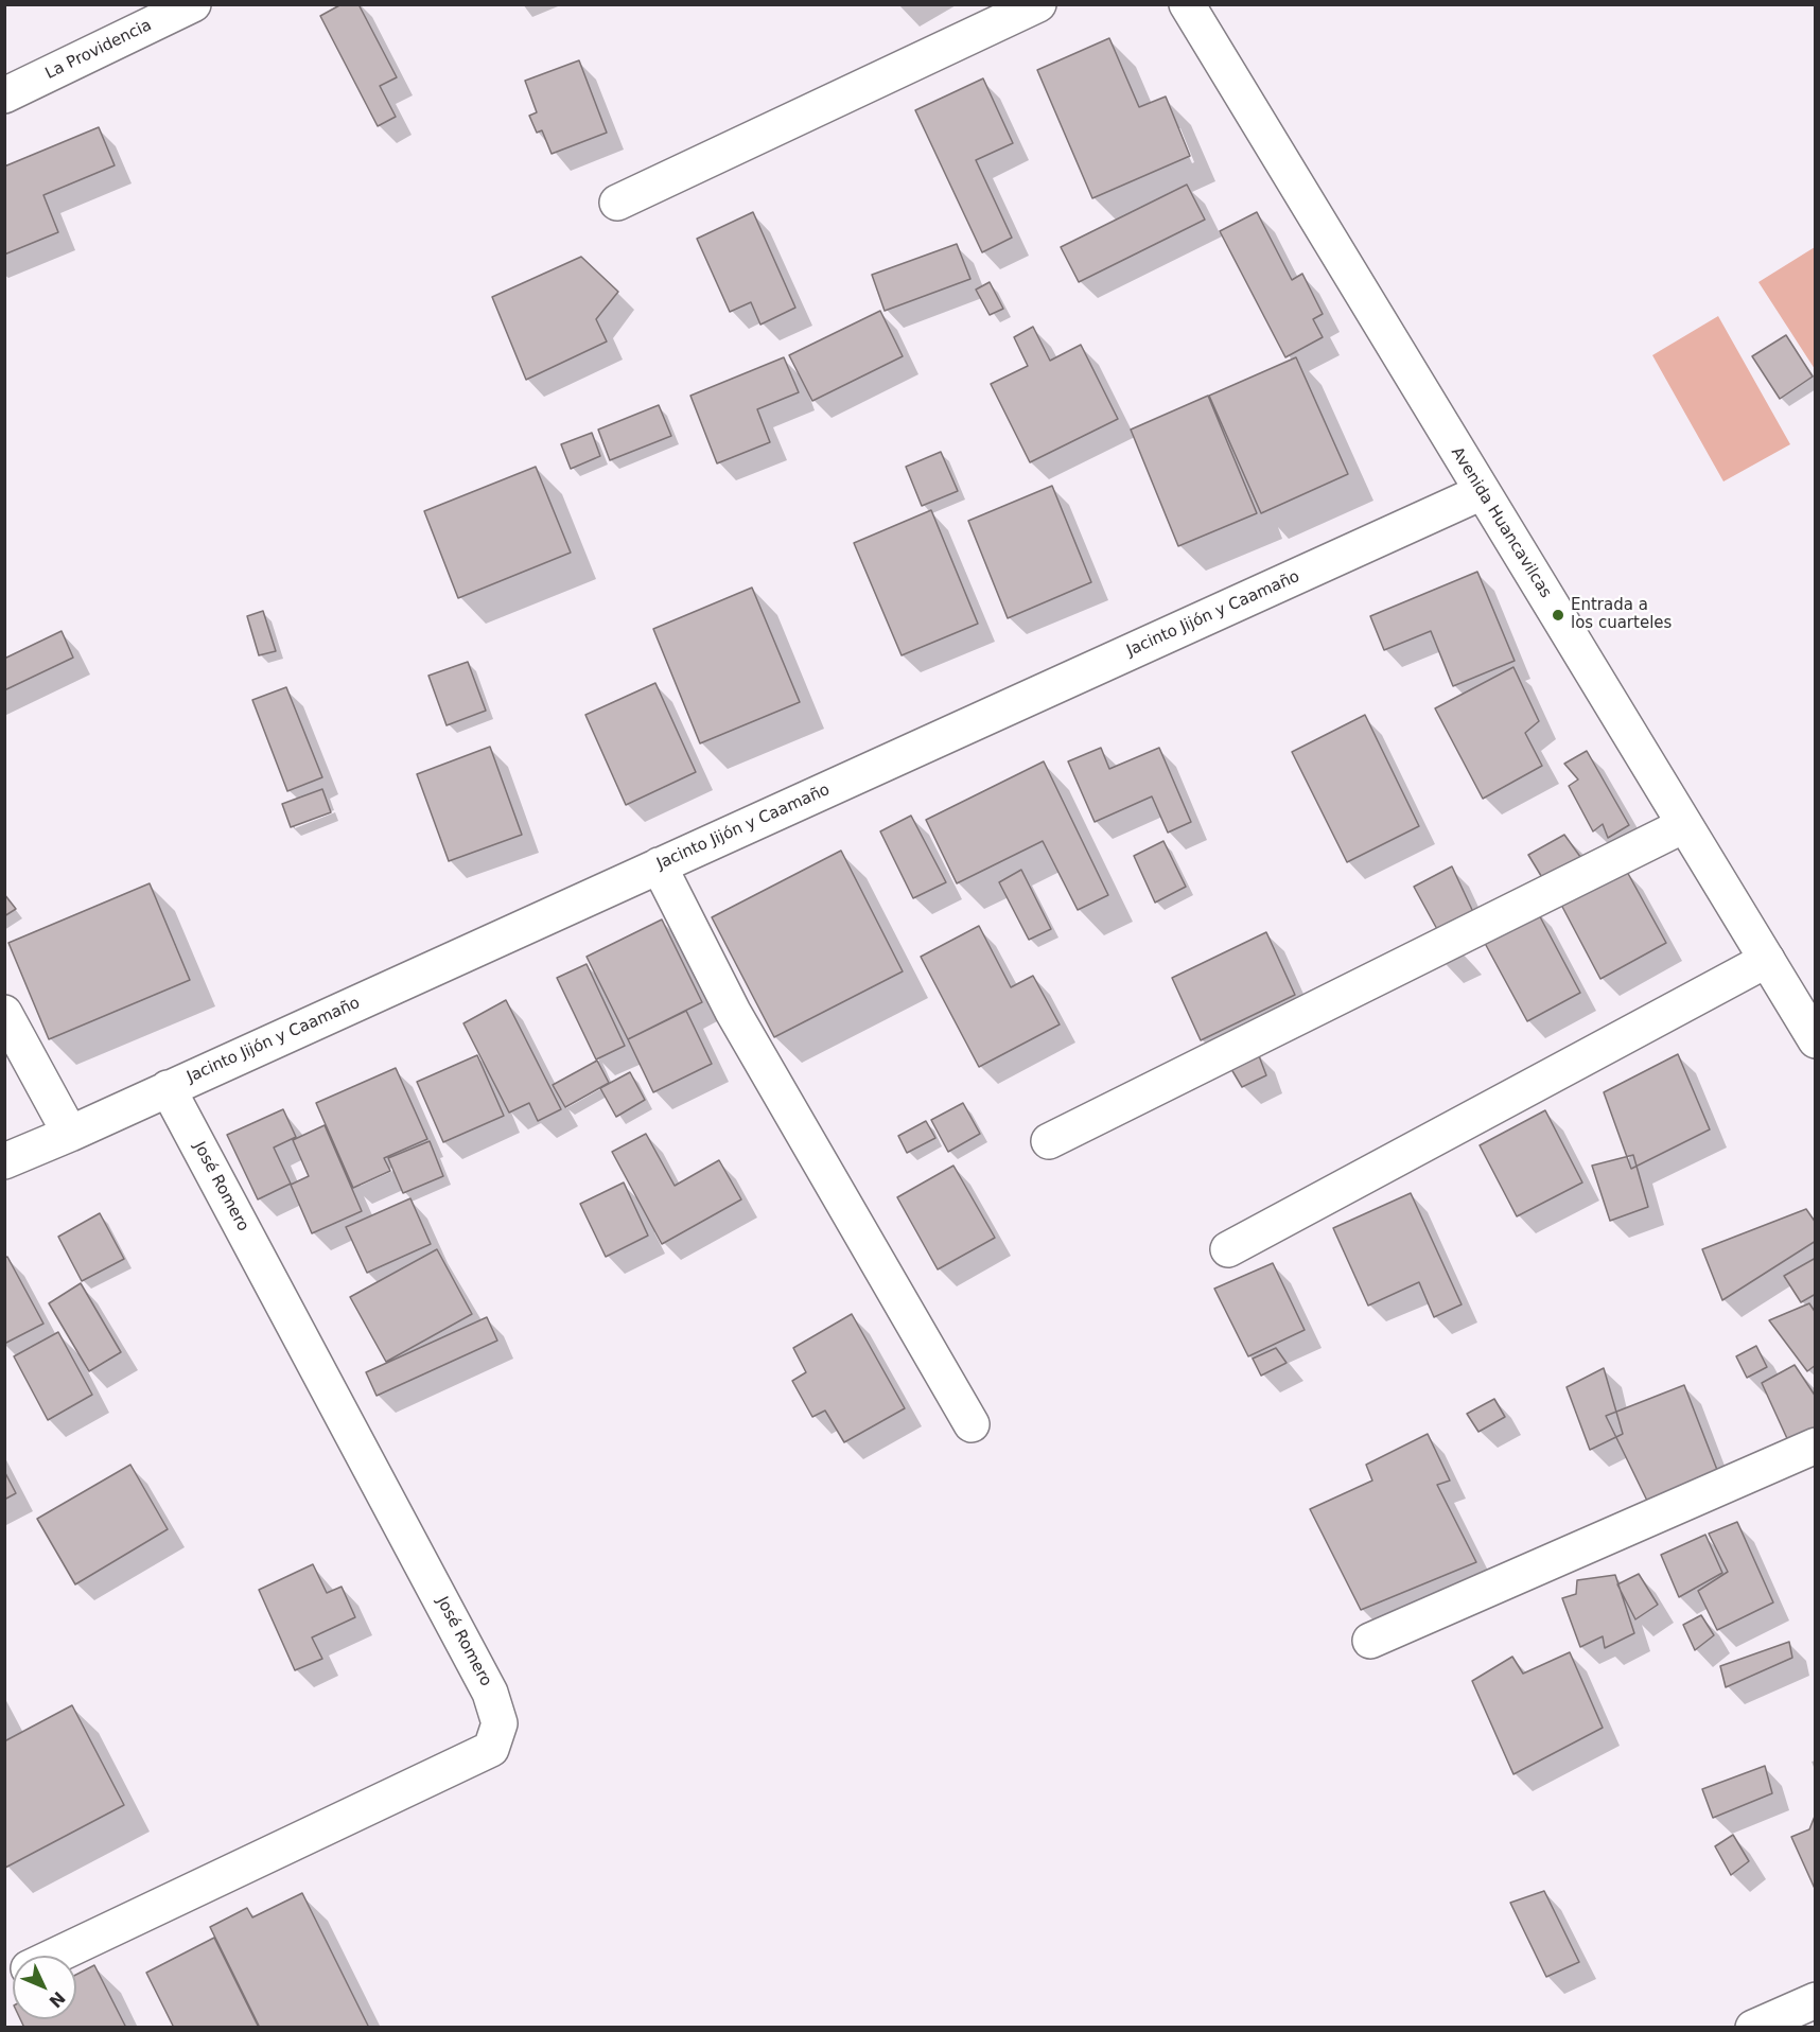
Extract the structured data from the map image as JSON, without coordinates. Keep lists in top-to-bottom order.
{
  "streets": {
    "street": [
      "La Providencia",
      "Avenida Huancavilcas",
      "Jacinto Jijón y Caamaño",
      "José Romero"
    ]
  },
  "crossings": [
    ["Avenida Huancavilcas", "Jacinto Jijón y Caamaño"],
    ["Jacinto Jijón y Caamaño", "José Romero"]
  ],
  "places": ["Entrada a los cuarteles"],
  "north": "bottom right"
}
